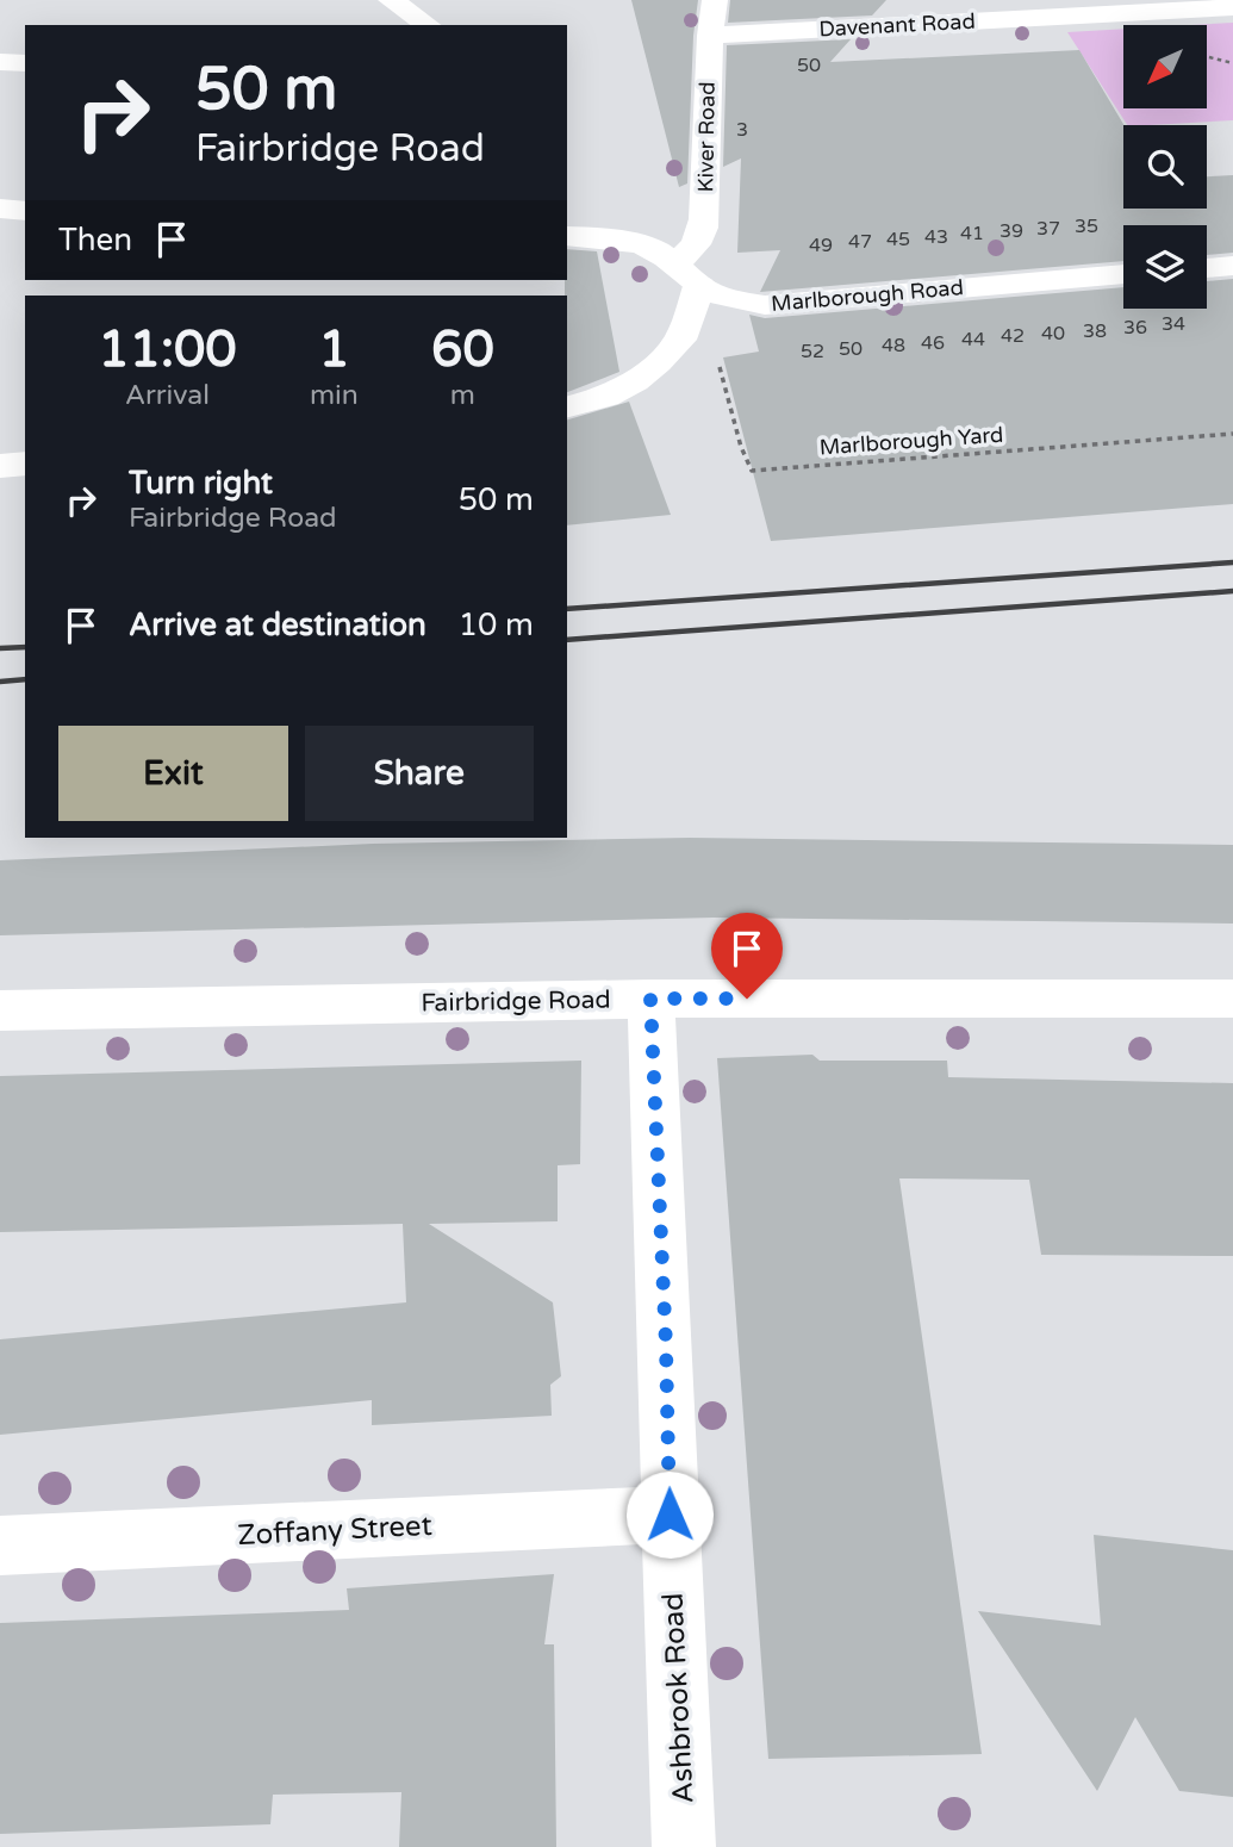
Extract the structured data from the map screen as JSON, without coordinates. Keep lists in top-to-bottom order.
{
  "streets": {
    "street": [
      "Davenant Road",
      "Kiver Road",
      "Marlborough Road",
      "Fairbridge Road",
      "Zoffany Street",
      "Ashbrook Road"
    ],
    "path": ["Marlborough Yard"]
  },
  "crossings": [
    ["Davenant Road", "Kiver Road"],
    ["Kiver Road", "Marlborough Road"],
    ["Fairbridge Road", "Ashbrook Road"],
    ["Zoffany Street", "Ashbrook Road"]
  ],
  "house_numbers": [
    "50",
    "3",
    "35",
    "37",
    "39",
    "41",
    "43",
    "45",
    "47",
    "49",
    "34",
    "36",
    "38",
    "40",
    "42",
    "44",
    "46",
    "48",
    "50",
    "52"
  ],
  "north": "bottom left",
  "page": {
    "turn": ["50 m", "Fairbridge Road"],
    "then": "Then",
    "eta": [
      "11:00",
      "Arrival",
      "1",
      "min",
      "60",
      "m"
    ],
    "list": [
      {
        "name": "Turn right",
        "note": "Fairbridge Road",
        "value": "50 m"
      },
      {
        "name": "Arrive at destination",
        "value": "10 m"
      }
    ],
    "buttons": ["Exit", "Share"]
  }
}
